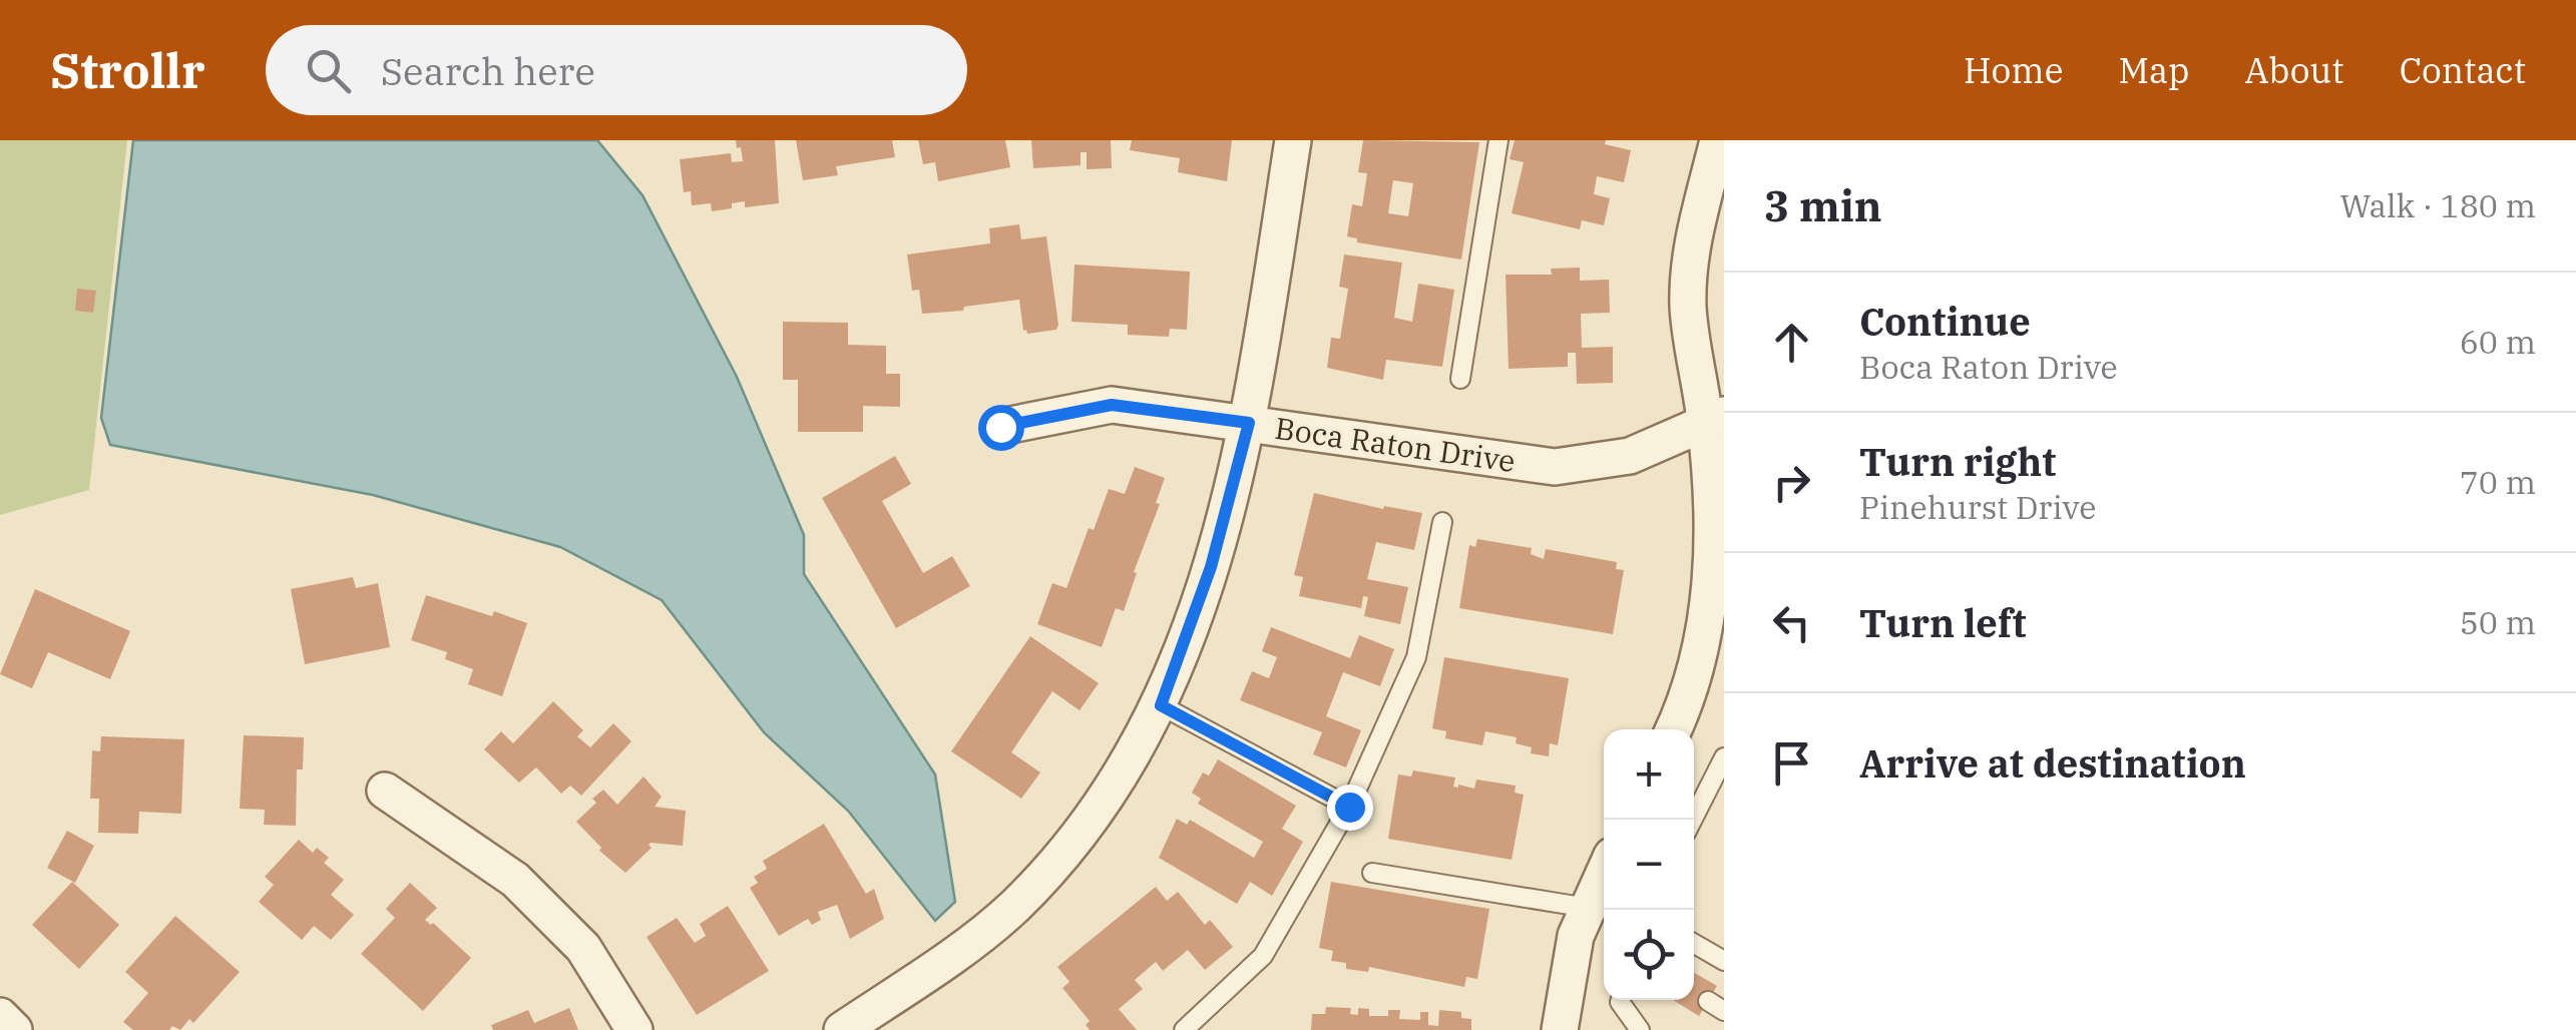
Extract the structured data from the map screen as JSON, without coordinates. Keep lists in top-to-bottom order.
{
  "streets": {
    "street": ["Boca Raton Drive"]
  },
  "page": {
    "header": "Strollr",
    "search": "Search here",
    "nav": [
      "Home",
      "Map",
      "About",
      "Contact"
    ],
    "heading": ["3 min", "Walk · 180 m"],
    "list": [
      ["Continue", "Boca Raton Drive", "60 m"],
      ["Turn right", "Pinehurst Drive", "70 m"],
      ["Turn left", "50 m"],
      "Arrive at destination"
    ],
    "map_buttons": ["+", "−"]
  }
}
